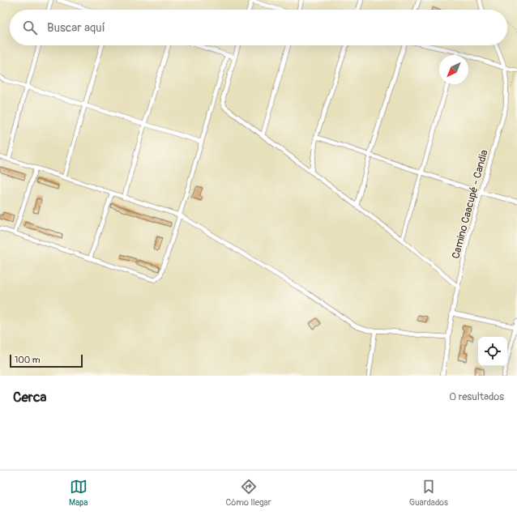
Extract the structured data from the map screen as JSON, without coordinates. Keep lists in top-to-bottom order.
{
  "streets": {
    "street": ["Camino Caacupé - Candia"]
  },
  "scale_bar": "100 m",
  "north": "bottom left",
  "page": {
    "search": "Buscar aquí",
    "scale": "100 m",
    "heading": ["Cerca", "0 resultados"],
    "nav": ["Mapa", "Cómo llegar", "Guardados"]
  }
}
